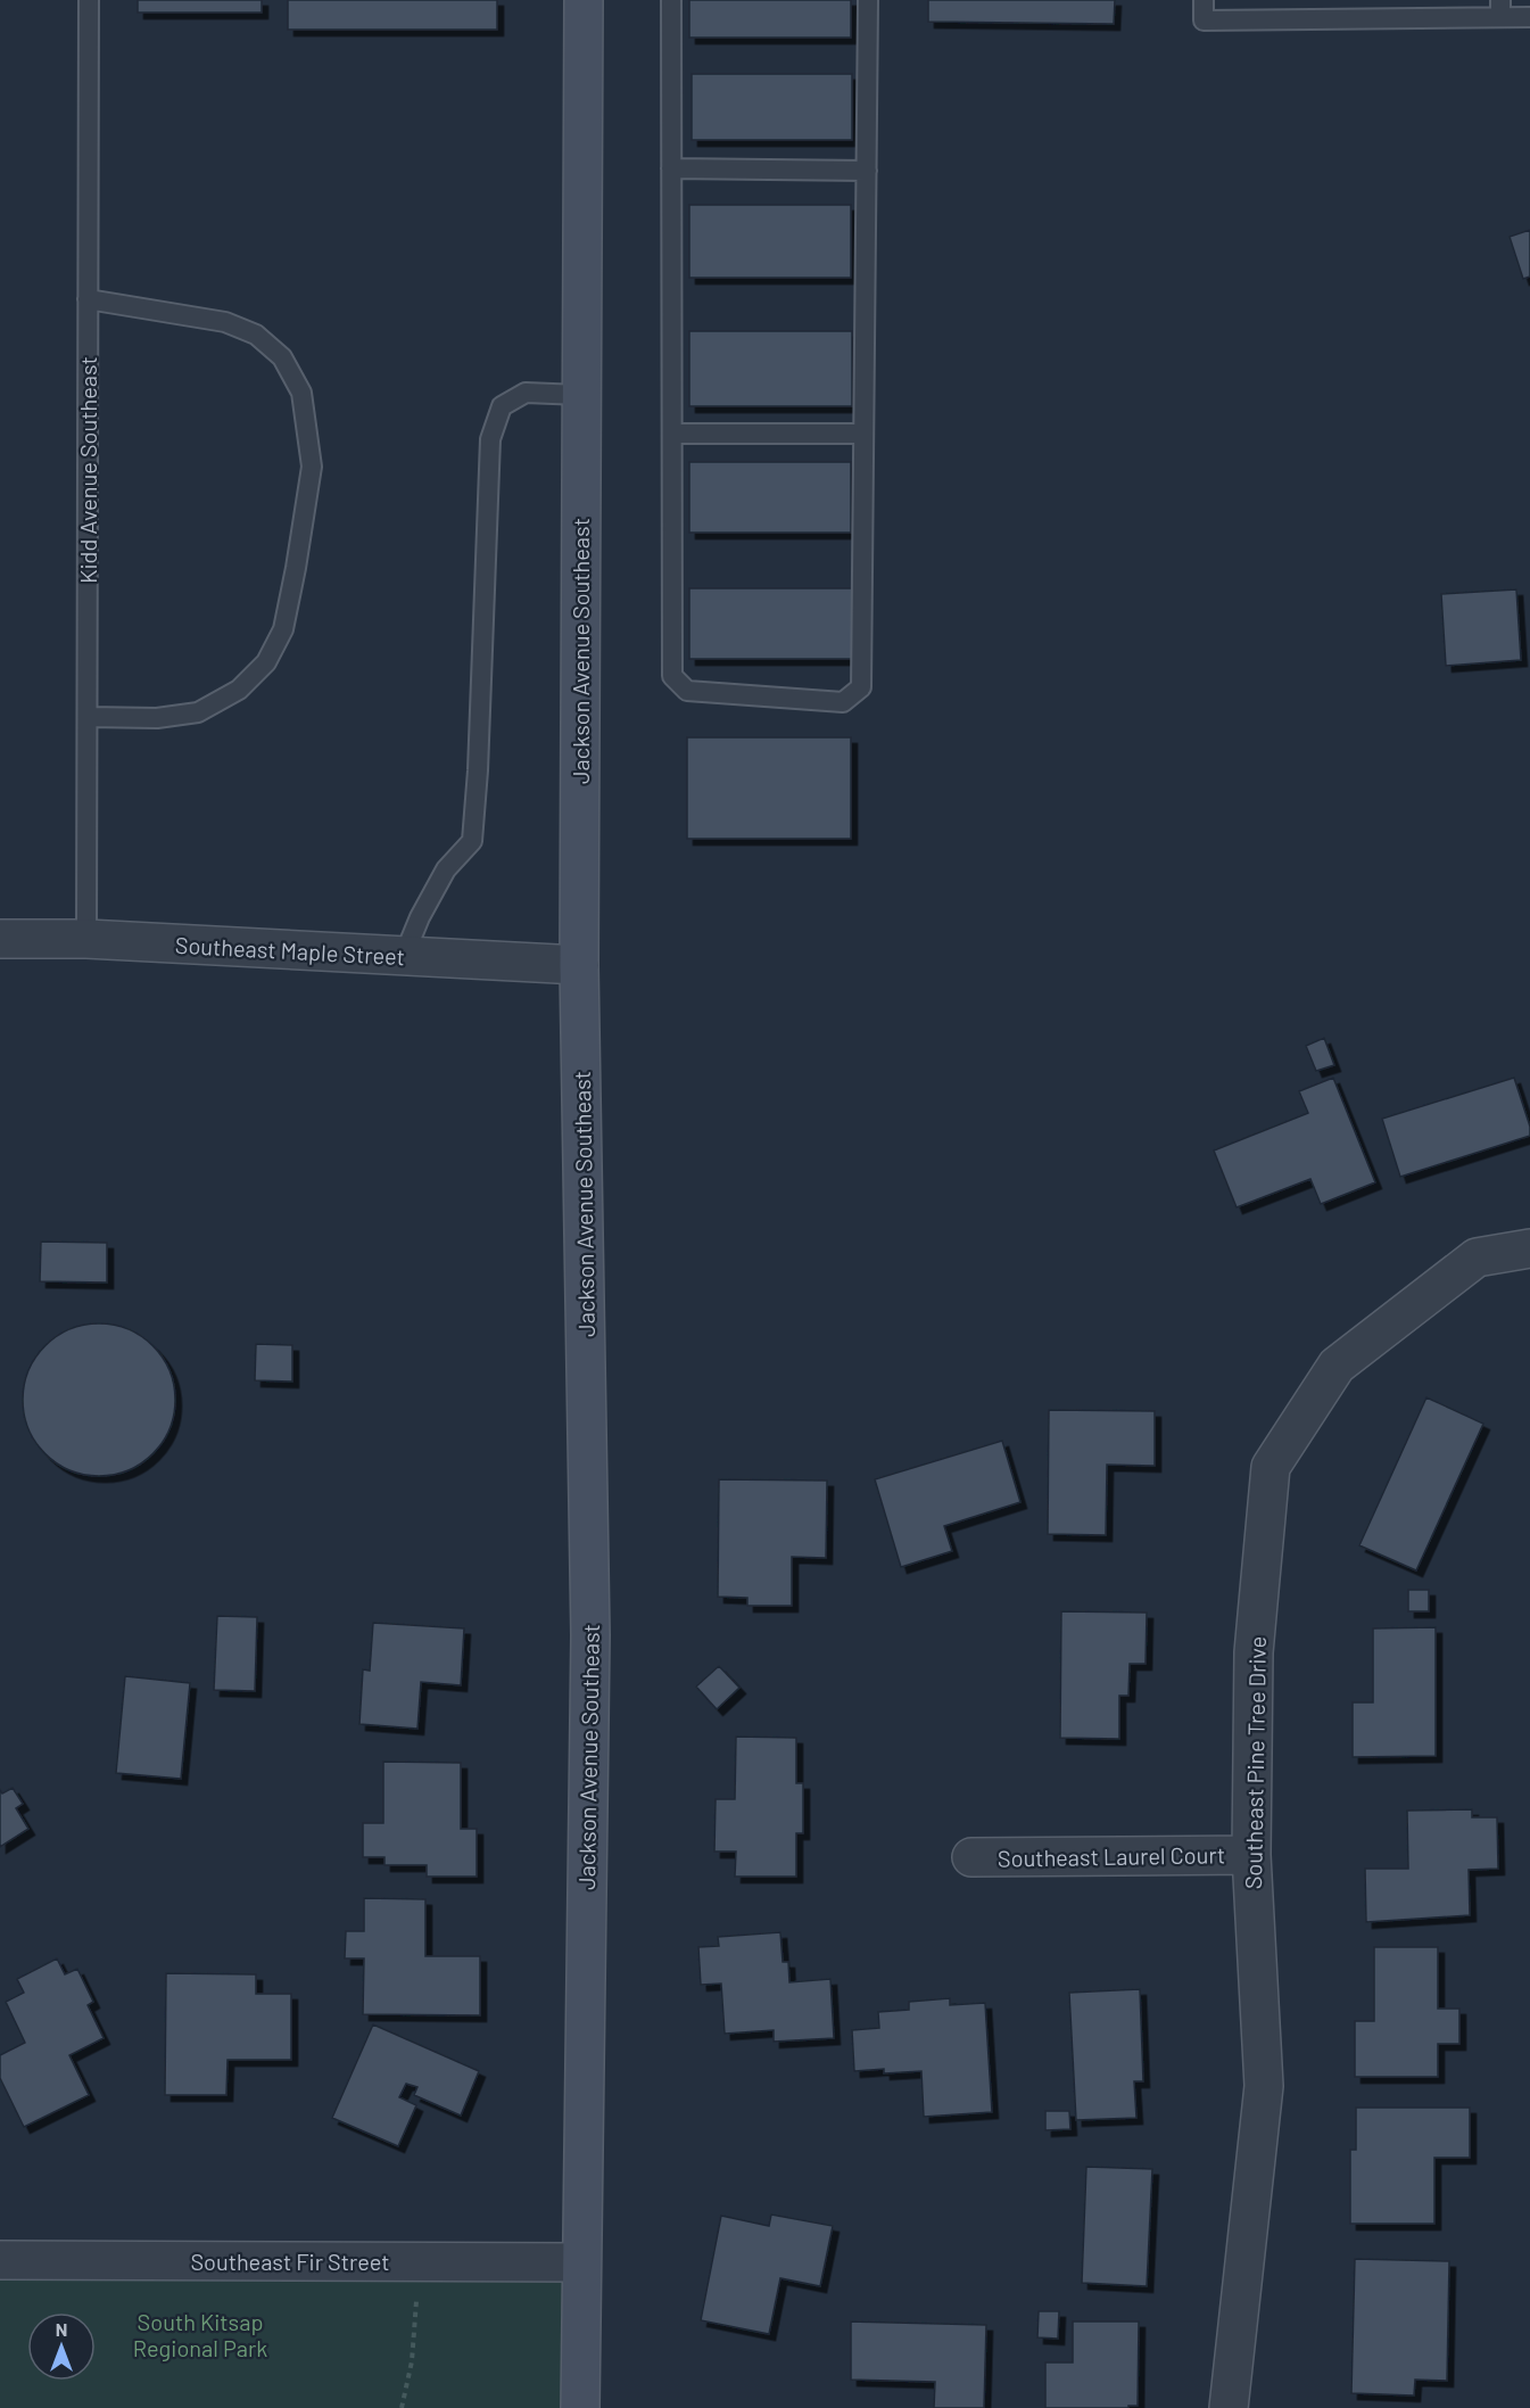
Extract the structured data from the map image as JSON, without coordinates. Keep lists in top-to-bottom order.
{
  "streets": {
    "main road": ["Jackson Avenue Southeast"],
    "street": [
      "Southeast Maple Street",
      "Southeast Pine Tree Drive",
      "Southeast Laurel Court",
      "Southeast Fir Street"
    ],
    "lane": ["Kidd Avenue Southeast"]
  },
  "crossings": [
    ["Kidd Avenue Southeast", "Southeast Maple Street"],
    ["Jackson Avenue Southeast", "Southeast Maple Street"],
    ["Jackson Avenue Southeast", "Southeast Fir Street"],
    ["Southeast Pine Tree Drive", "Southeast Laurel Court"]
  ],
  "parks": ["South Kitsap Regional Park"],
  "north": "top"
}
